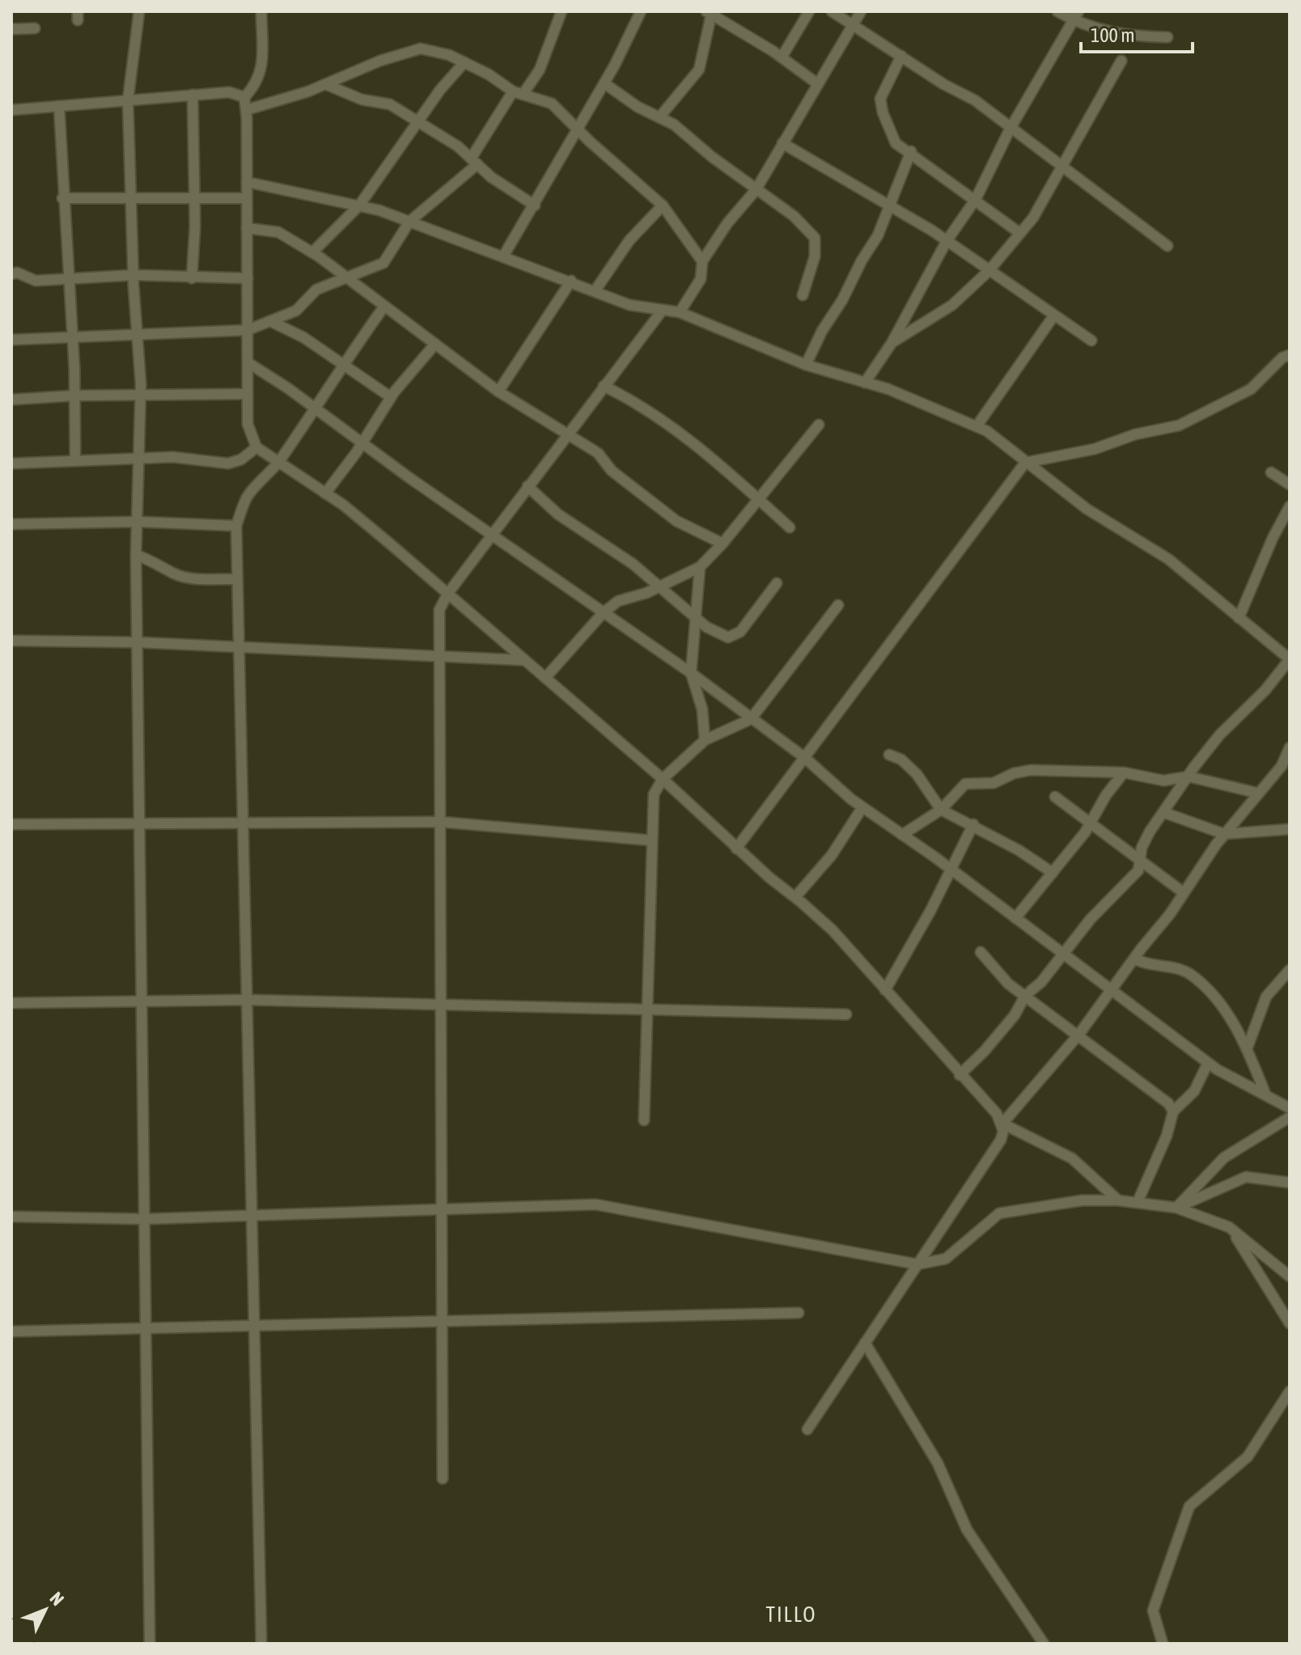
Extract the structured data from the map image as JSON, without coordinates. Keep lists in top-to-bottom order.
{
  "districts": ["TILLO"],
  "scale_bar": "100 m",
  "north": "top right"
}
